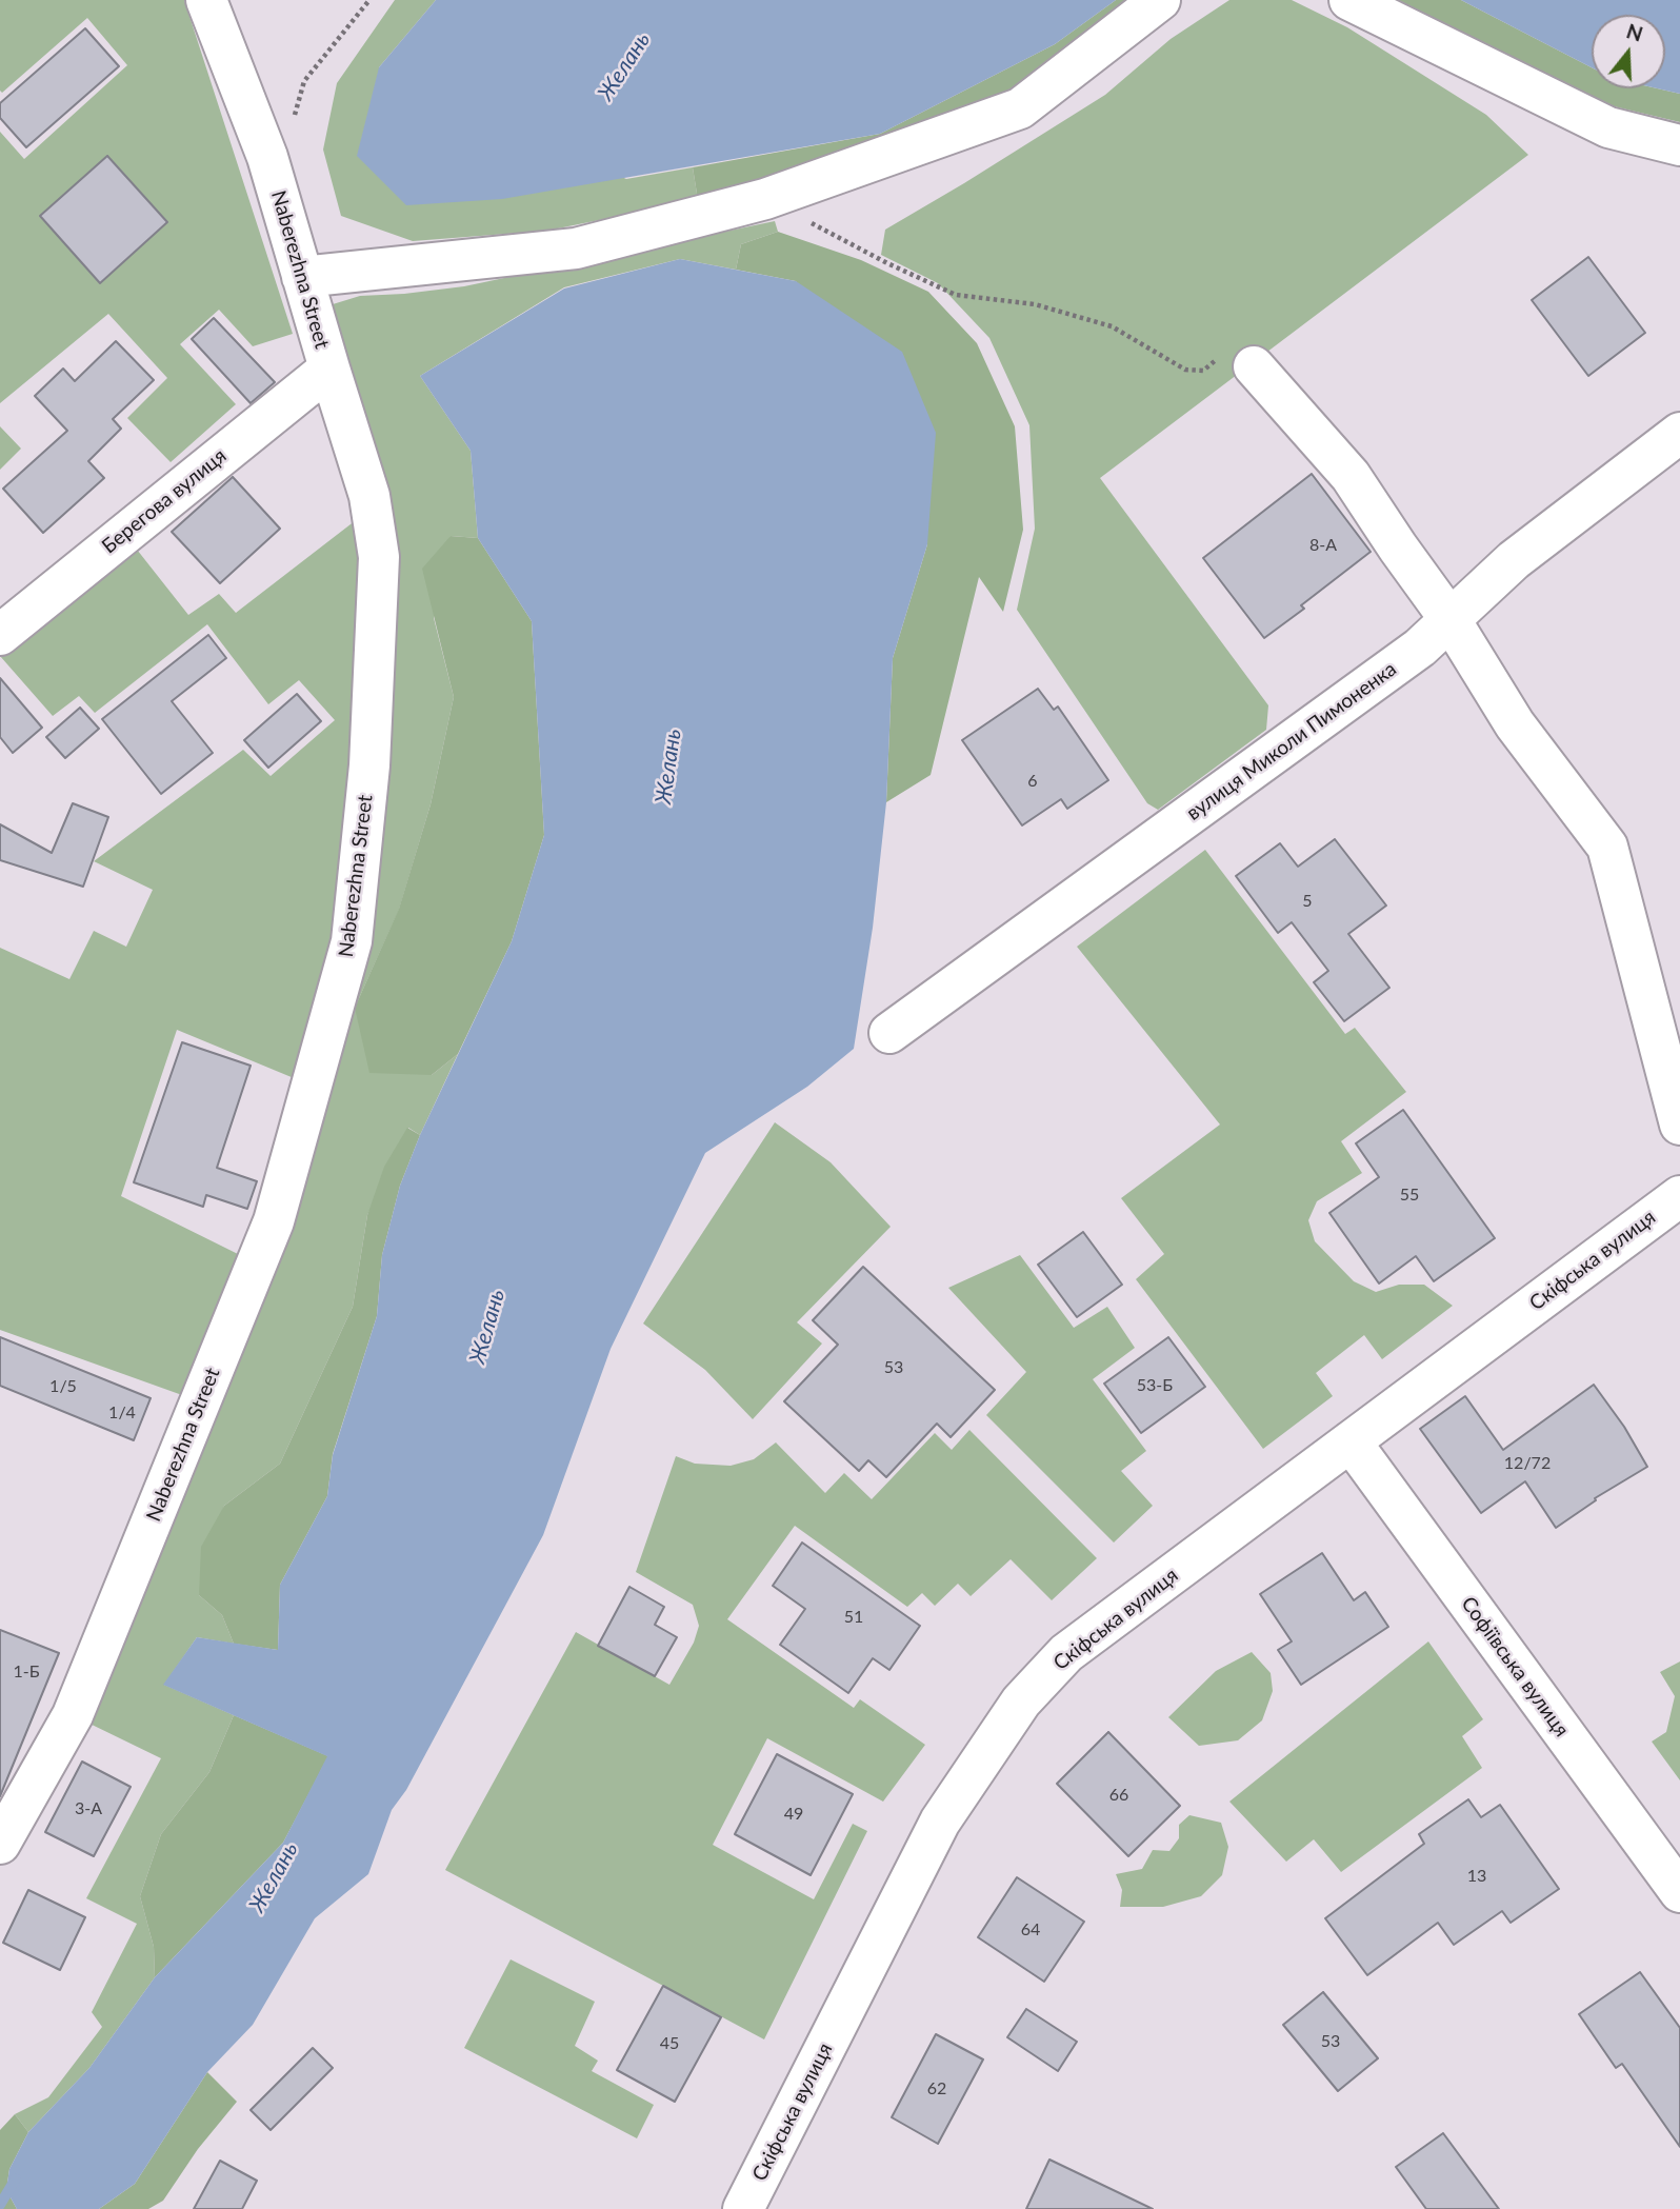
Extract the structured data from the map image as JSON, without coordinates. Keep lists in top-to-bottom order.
{
  "streets": {
    "street": [
      "Naberezhna Street",
      "Берегова вулиця",
      "вулиця Миколи Пимоненка",
      "Скіфська вулиця",
      "Софіївська вулиця"
    ]
  },
  "crossings": [
    ["Naberezhna Street", "Берегова вулиця"],
    ["Скіфська вулиця", "Софіївська вулиця"]
  ],
  "water": ["Желань"],
  "house_numbers": [
    "8-А",
    "6",
    "5",
    "55",
    "53",
    "53-Б",
    "1/5",
    "1/4",
    "12/72",
    "51",
    "1-Б",
    "66",
    "3-А",
    "49",
    "13",
    "64",
    "53",
    "45",
    "62"
  ],
  "north": "top"
}
